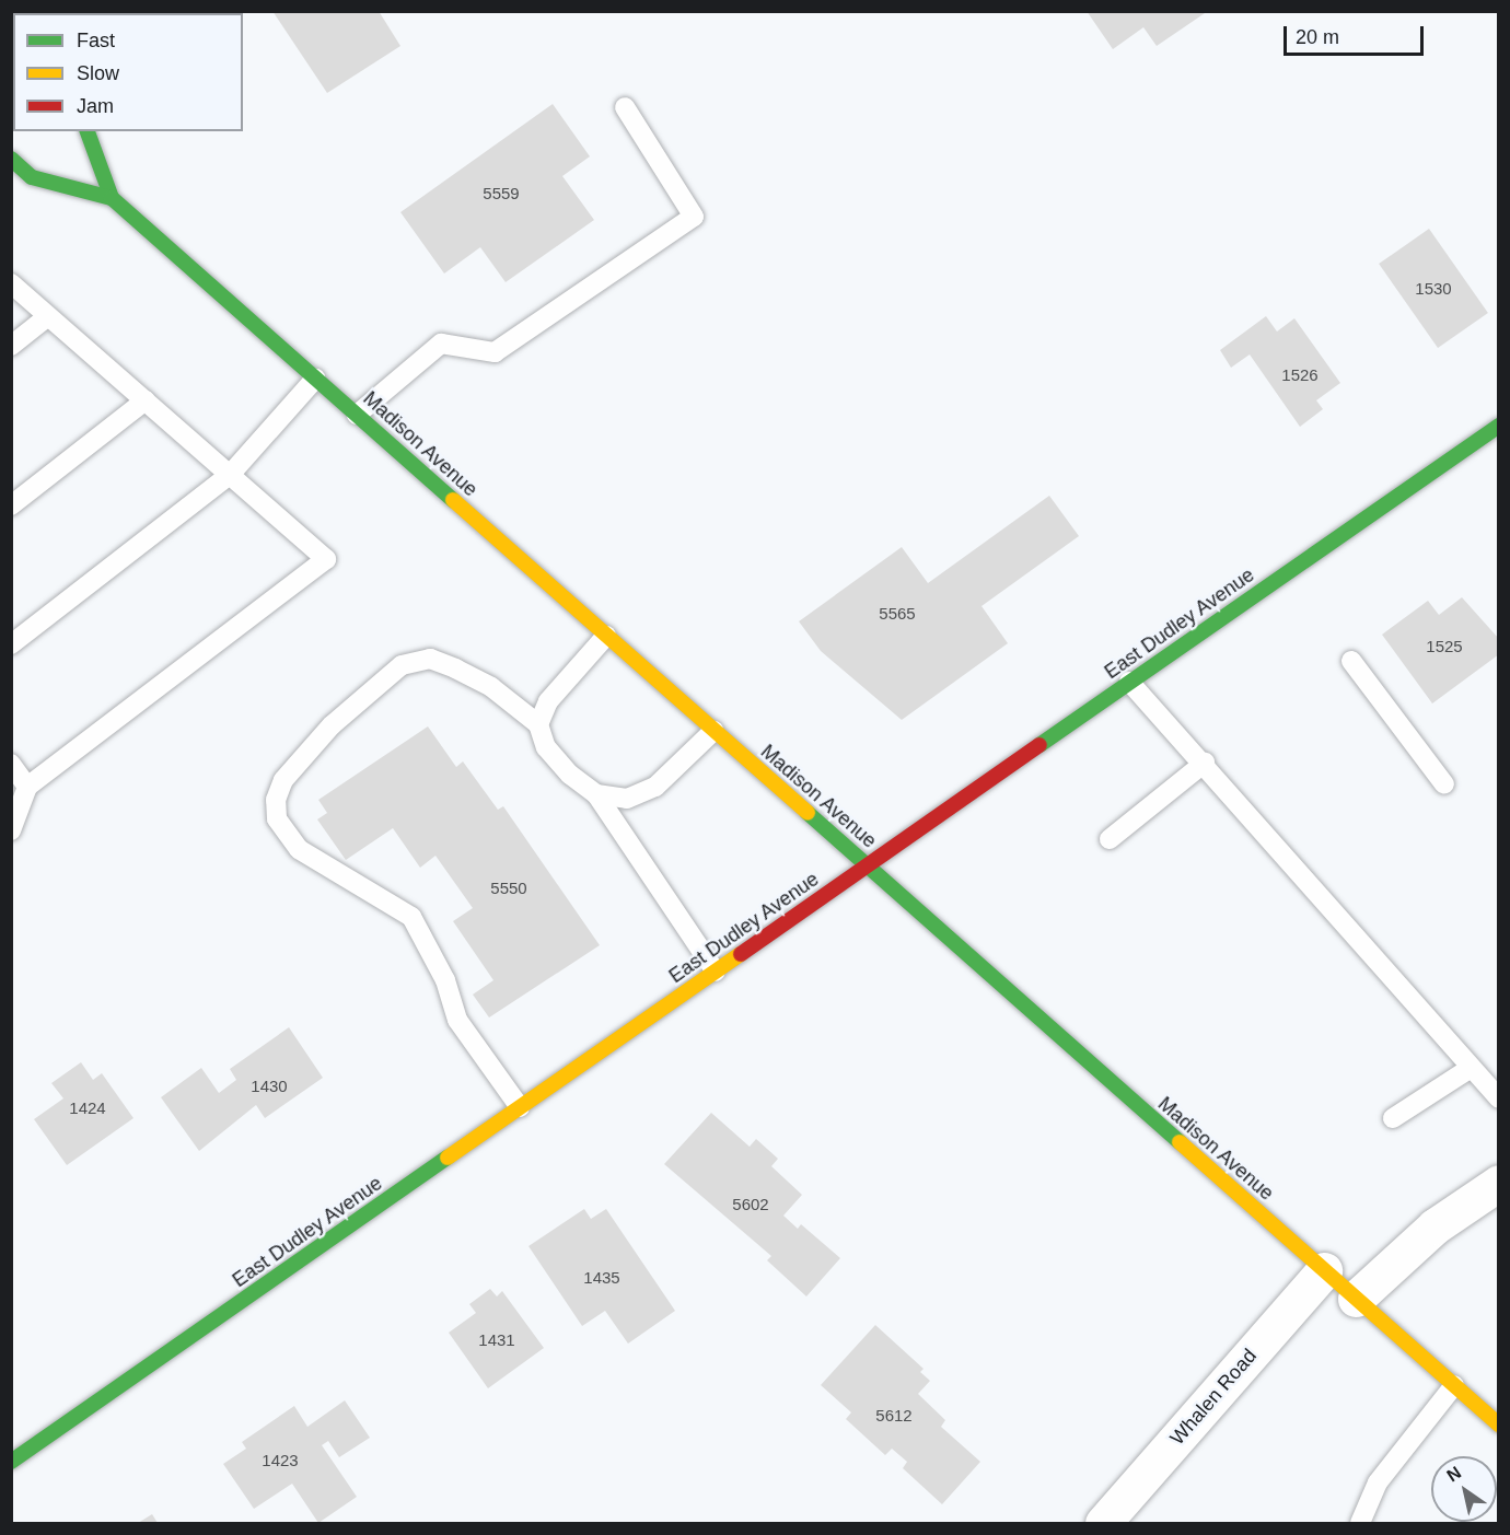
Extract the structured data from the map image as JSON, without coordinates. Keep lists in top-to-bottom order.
{
  "streets": {
    "main road": ["Madison Avenue", "East Dudley Avenue"],
    "street": ["Whalen Road"]
  },
  "crossings": [
    ["Madison Avenue", "East Dudley Avenue"],
    ["Madison Avenue", "Whalen Road"]
  ],
  "house_numbers": [
    "5559",
    "1530",
    "1526",
    "5565",
    "1525",
    "5550",
    "1430",
    "1424",
    "5602",
    "1435",
    "1431",
    "5612",
    "1423"
  ],
  "legend": ["Fast", "Slow", "Jam"],
  "scale_bar": "20 m",
  "north": "top left"
}
